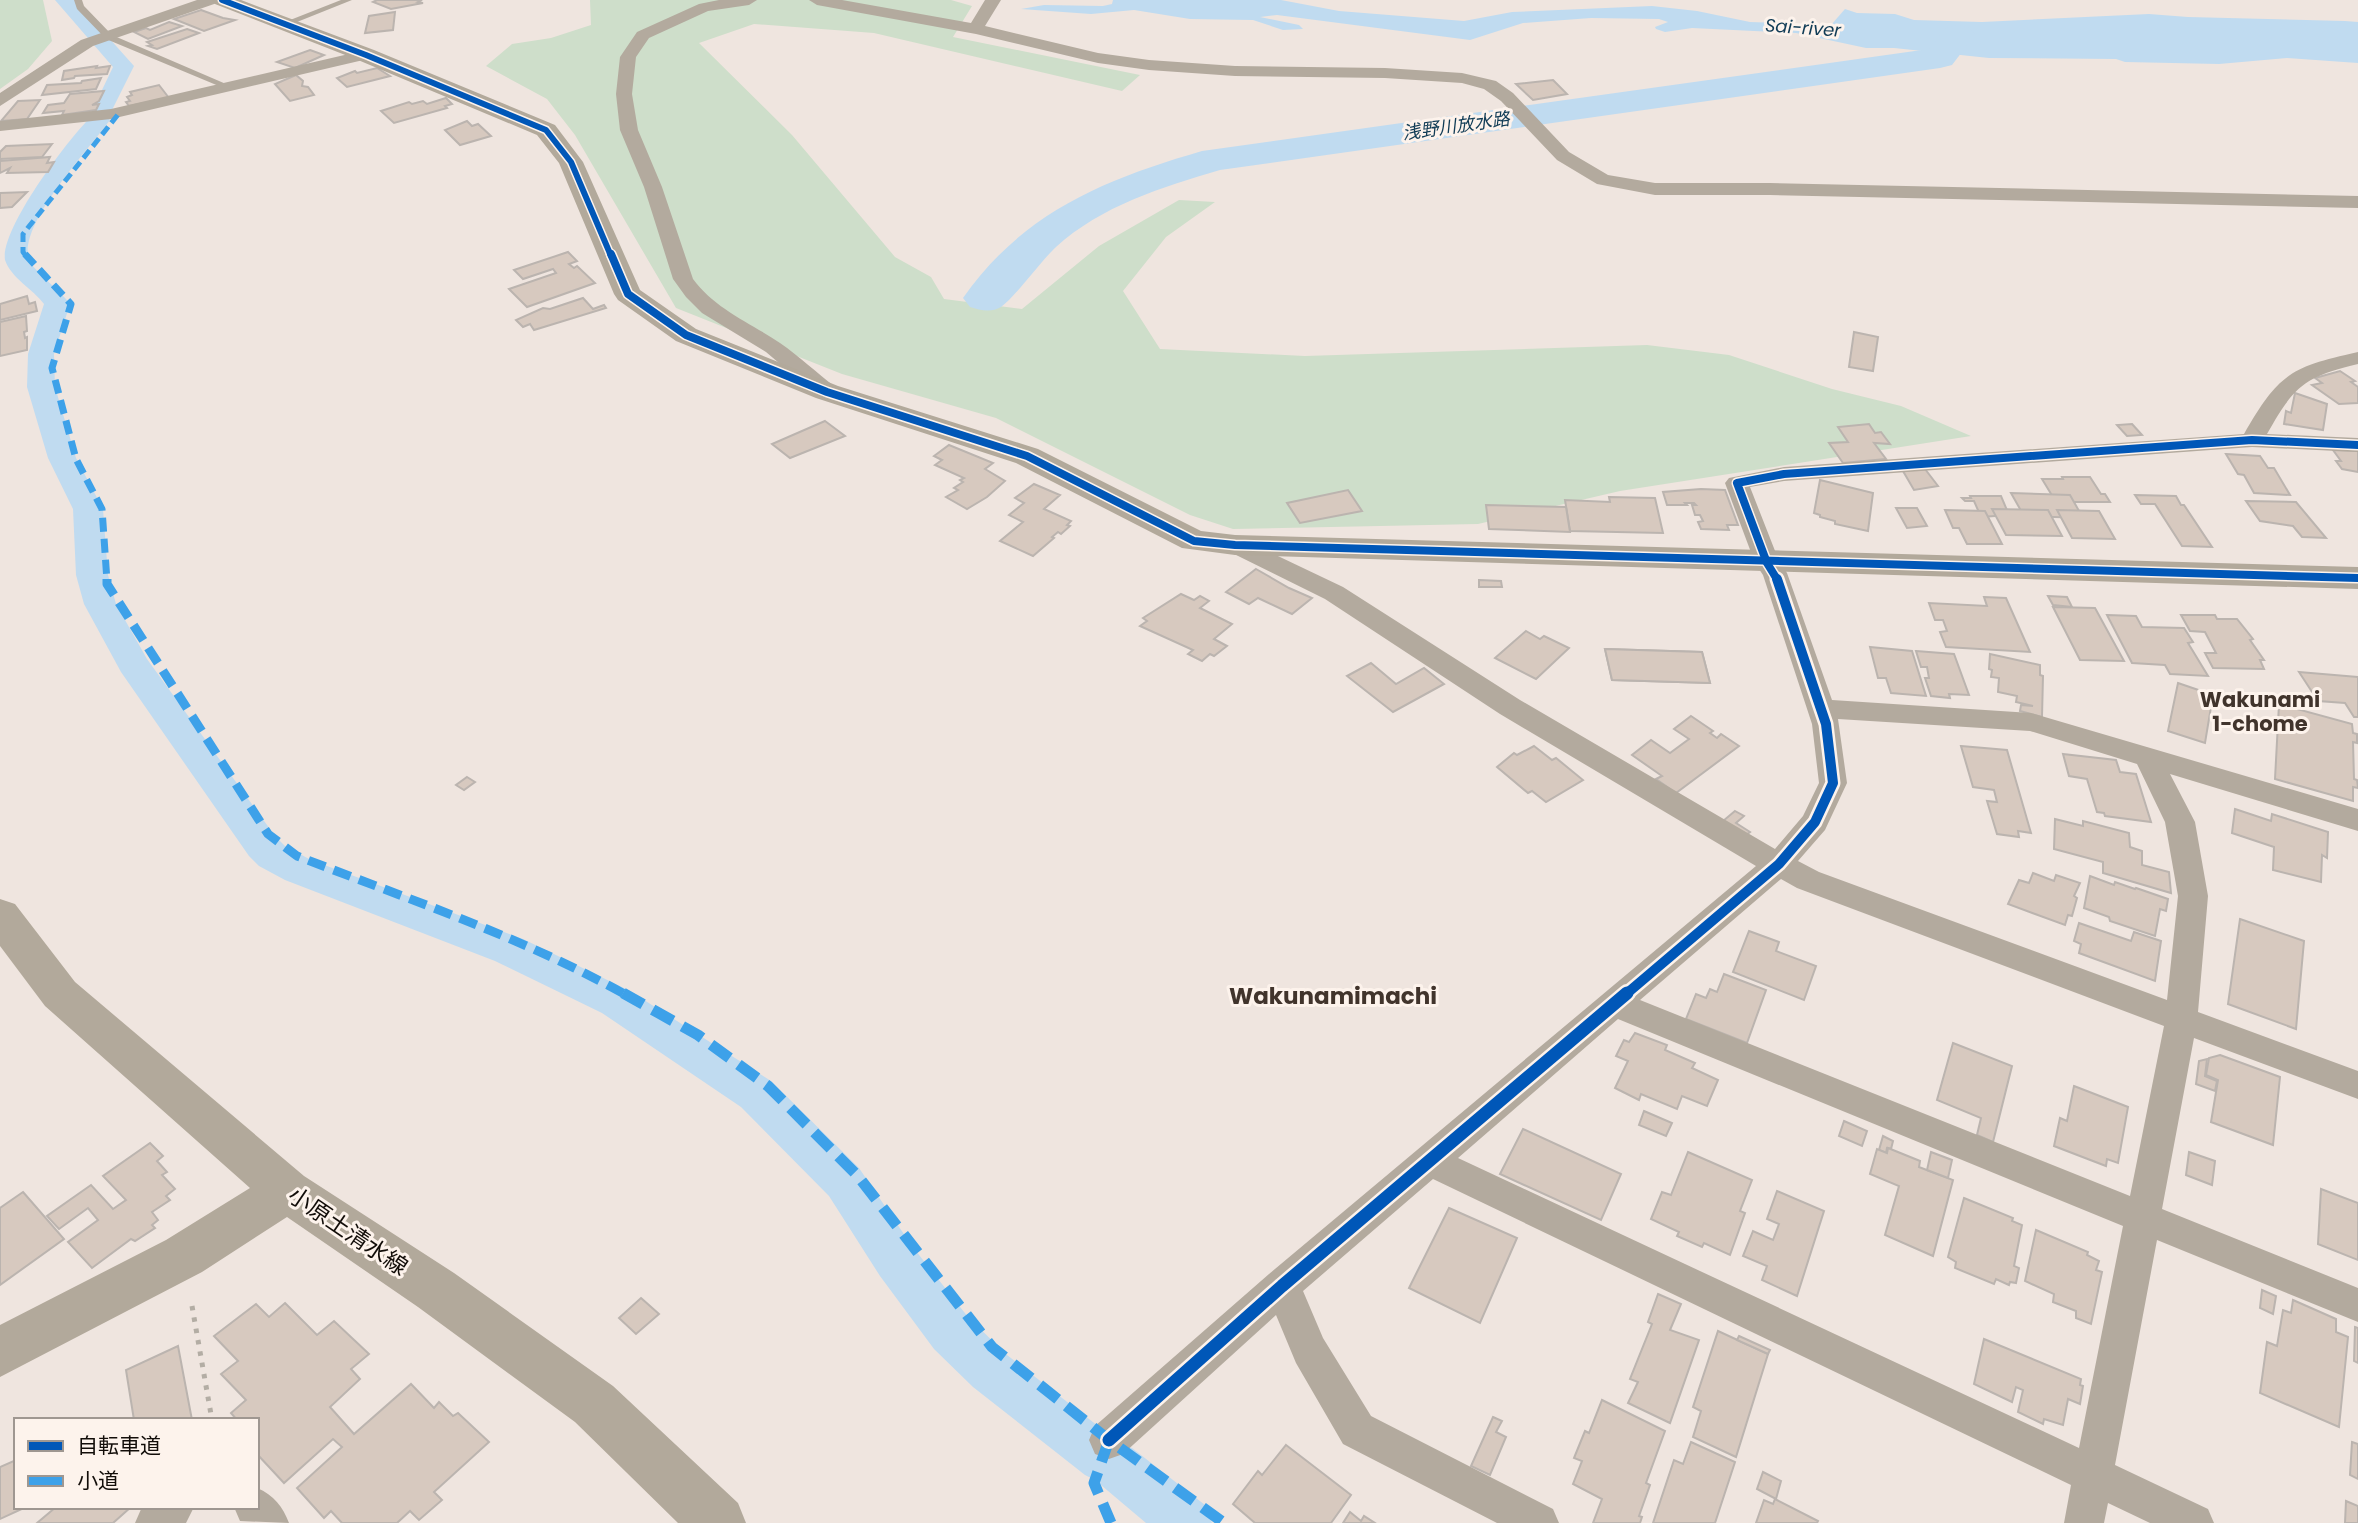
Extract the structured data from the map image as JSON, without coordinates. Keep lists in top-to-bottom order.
{
  "streets": {
    "street": ["小原土清水線"]
  },
  "districts": ["Wakunami 1-chome", "Wakunamimachi"],
  "water": ["Sai-river", "浅野川放水路"],
  "legend": ["自転車道", "小道"]
}
